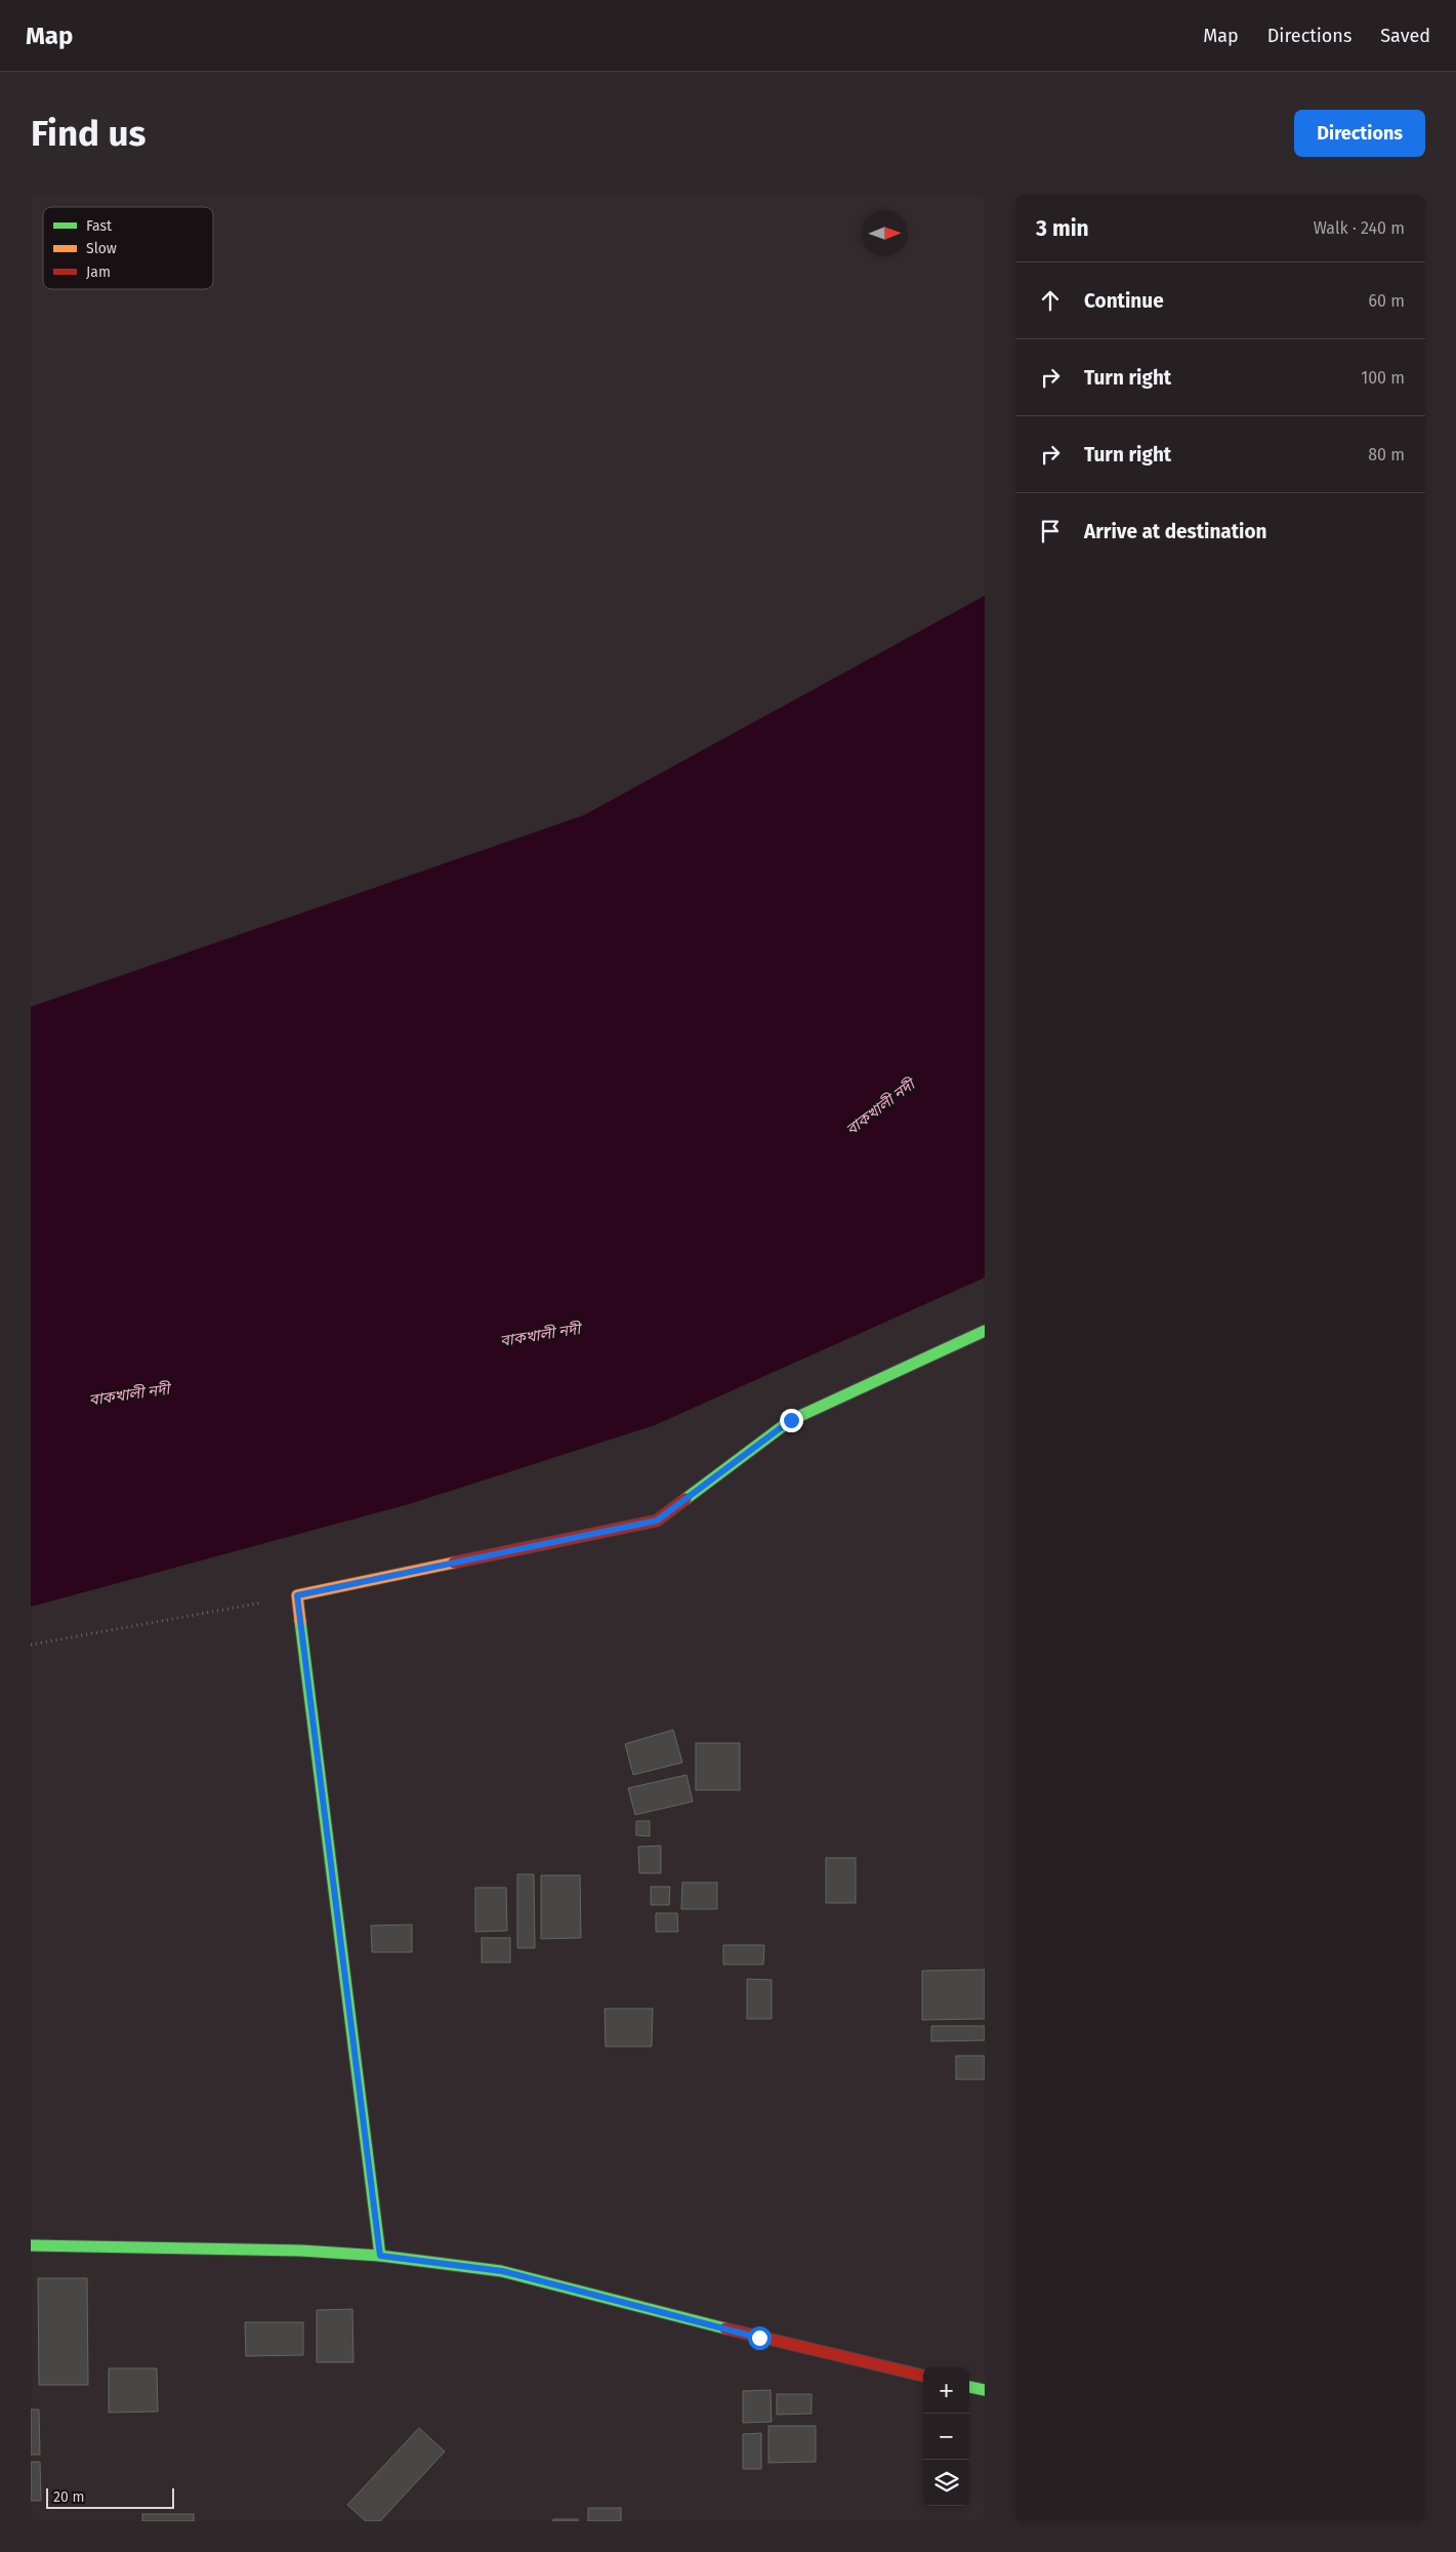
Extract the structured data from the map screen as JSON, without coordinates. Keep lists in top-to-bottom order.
{
  "water": ["বাকখালী নদী"],
  "legend": ["Fast", "Slow", "Jam"],
  "scale_bar": "20 m",
  "north": "right",
  "page": {
    "header": "Map",
    "nav": ["Map", "Directions", "Saved"],
    "buttons": "Directions",
    "title": "Find us",
    "heading": ["3 min", "Walk · 240 m"],
    "list": [
      ["Continue", "60 m"],
      ["Turn right", "100 m"],
      ["Turn right", "80 m"],
      "Arrive at destination"
    ],
    "map_buttons": ["+", "−"],
    "scale": "20 m"
  }
}
